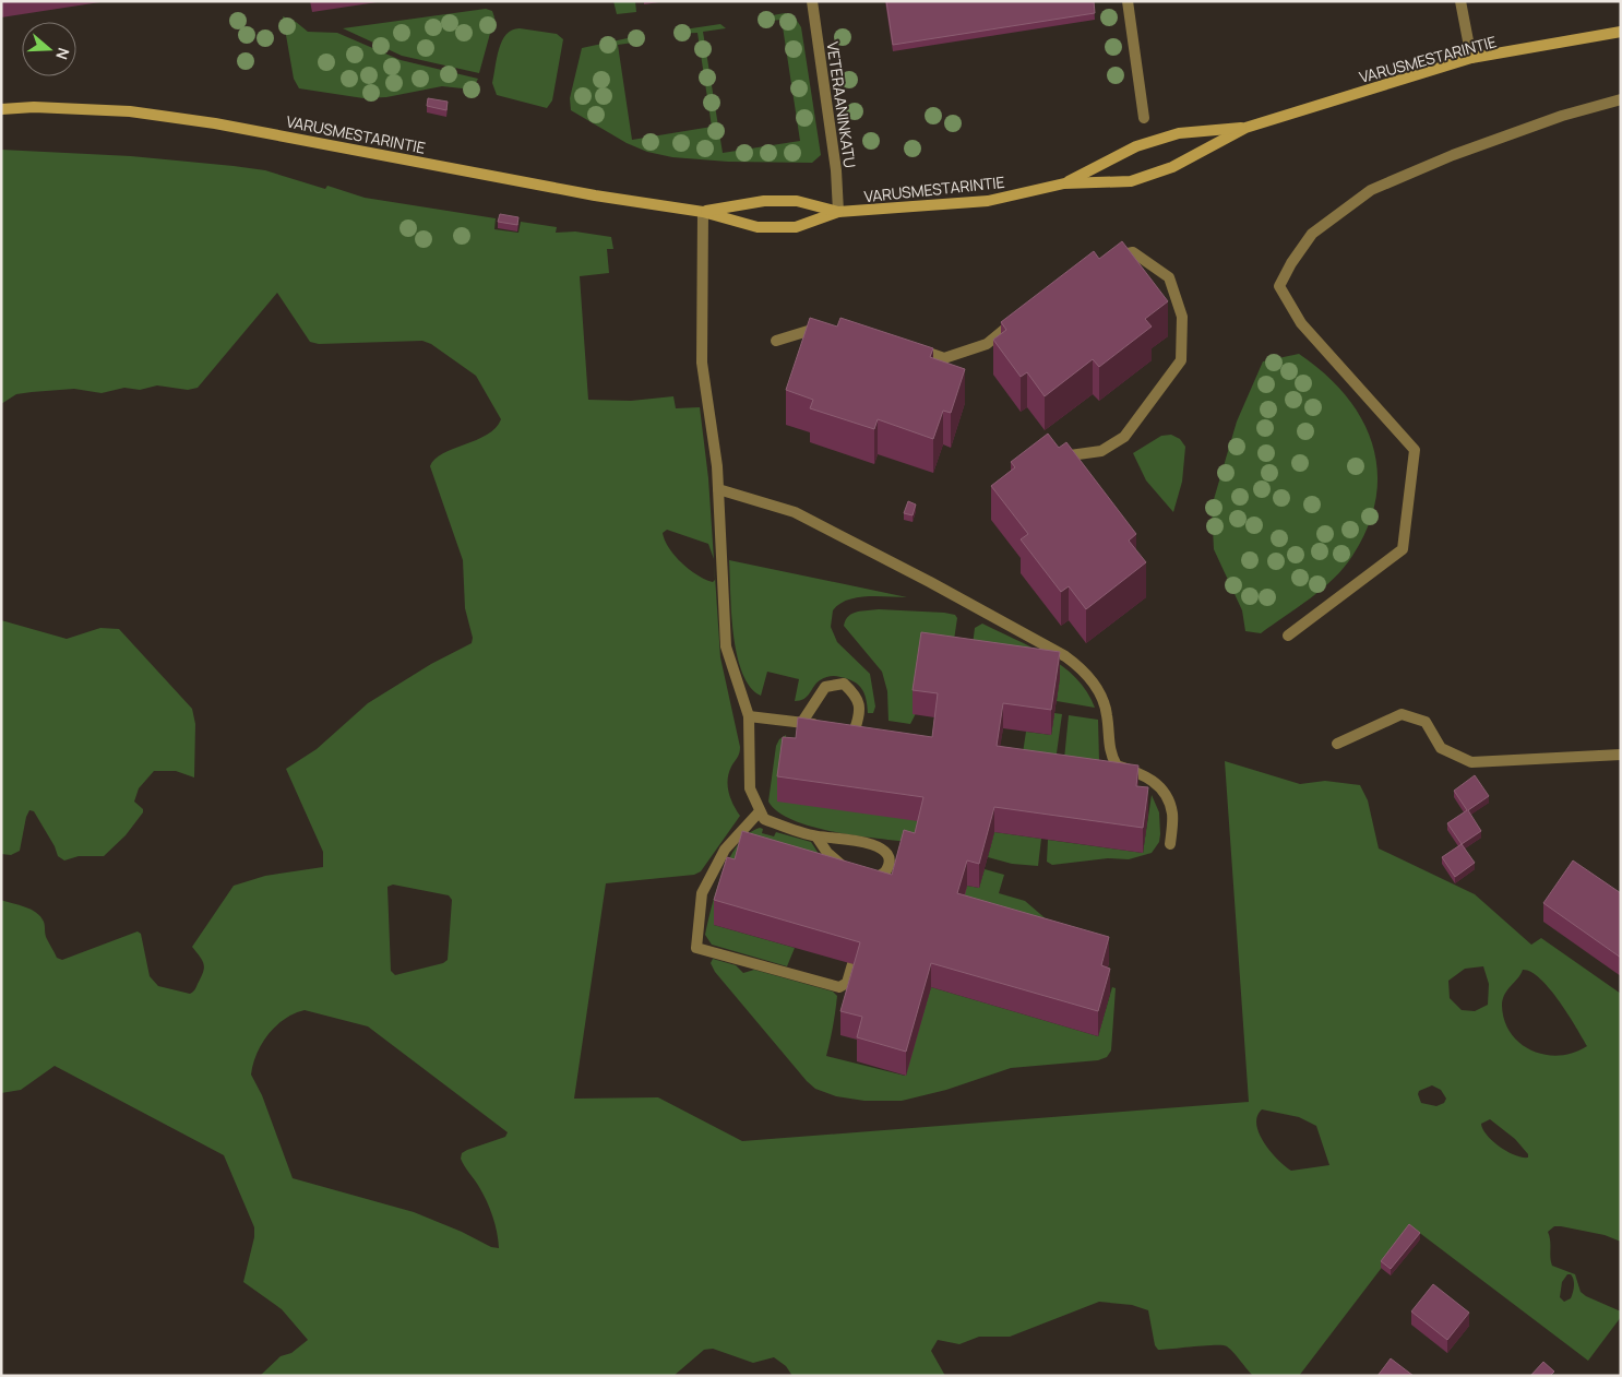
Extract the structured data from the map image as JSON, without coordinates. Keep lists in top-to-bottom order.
{
  "streets": {
    "street": ["VARUSMESTARINTIE", "VETERAANINKATU"]
  },
  "crossings": [
    ["VARUSMESTARINTIE", "VETERAANINKATU"]
  ],
  "north": "right"
}
